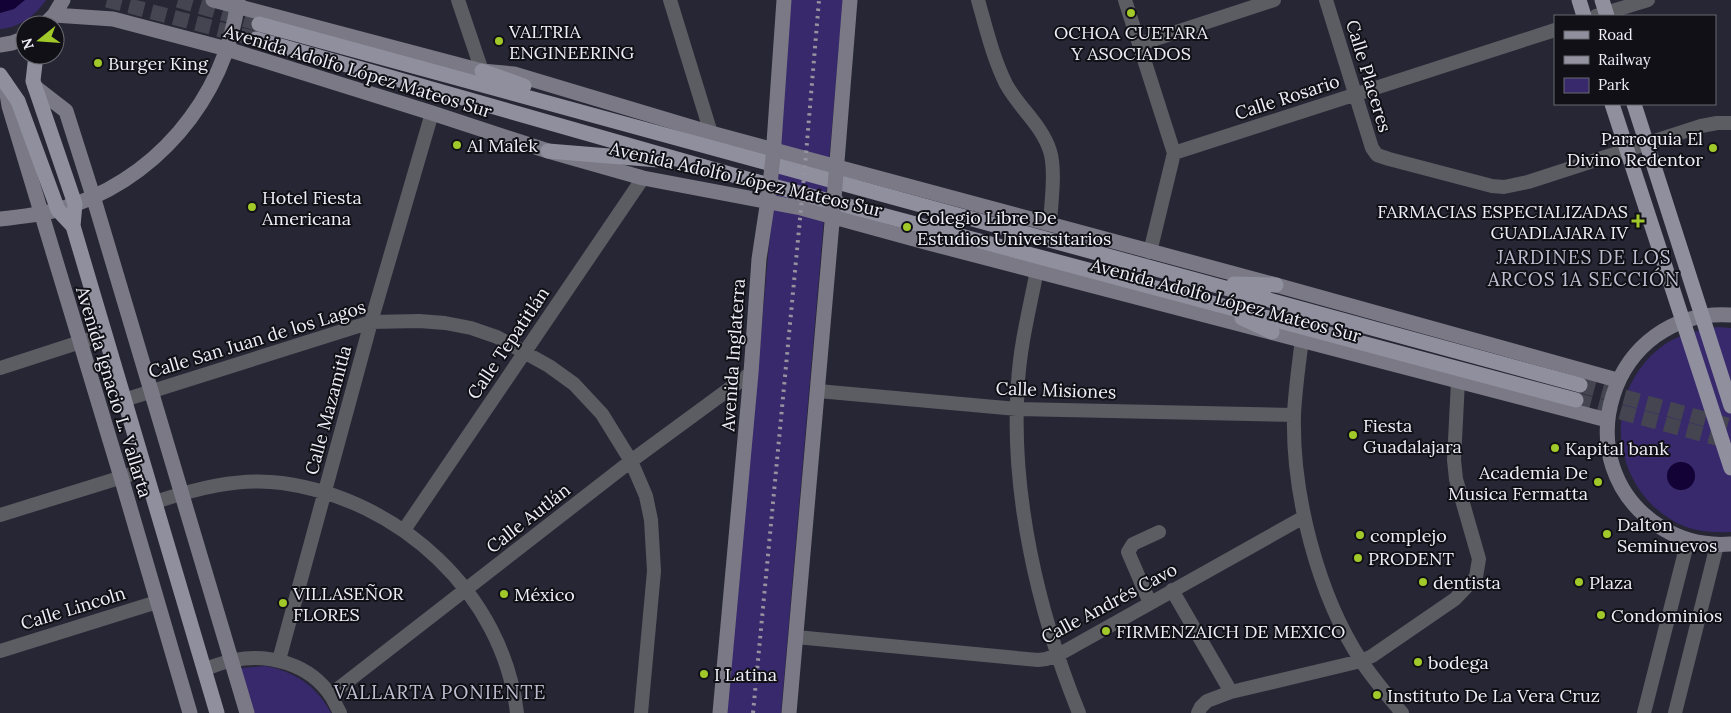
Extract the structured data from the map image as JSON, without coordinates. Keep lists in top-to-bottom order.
{
  "streets": {
    "main road": ["Avenida Adolfo López Mateos Sur", "Avenida Inglaterra", "Avenida Ignacio L. Vallarta"],
    "street": [
      "Calle Placeres",
      "Calle Rosario",
      "Calle San Juan de los Lagos",
      "Calle Tepatitlán",
      "Calle Misiones",
      "Calle Mazamitla",
      "Calle Autlán",
      "Calle Andrés Cavo",
      "Calle Lincoln"
    ]
  },
  "crossings": [
    ["Avenida Adolfo López Mateos Sur", "Calle Tepatitlán"],
    ["Avenida Adolfo López Mateos Sur", "Avenida Inglaterra"],
    ["Avenida Adolfo López Mateos Sur", "Calle Mazamitla"],
    ["Calle Placeres", "Calle Rosario"],
    ["Calle San Juan de los Lagos", "Calle Tepatitlán"],
    ["Calle San Juan de los Lagos", "Avenida Ignacio L. Vallarta"],
    ["Calle San Juan de los Lagos", "Calle Mazamitla"],
    ["Calle San Juan de los Lagos", "Calle Autlán"],
    ["Avenida Inglaterra", "Calle Autlán"],
    ["Avenida Ignacio L. Vallarta", "Calle Lincoln"]
  ],
  "districts": ["JARDINES DE LOS ARCOS 1A SECCIÓN", "VALLARTA PONIENTE"],
  "places": {
    "other": [
      "OCHOA CUETARA Y ASOCIADOS",
      "VALTRIA ENGINEERING",
      "Burger King",
      "Al Malek",
      "Parroquia El Divino Redentor",
      "Hotel Fiesta Americana",
      "Colegio Libre De Estudios Universitarios",
      "Fiesta Guadalajara",
      "Kapital bank",
      "Academia De Musica Fermatta",
      "Dalton Seminuevos",
      "complejo",
      "PRODENT",
      "dentista",
      "Plaza",
      "México",
      "VILLASEÑOR FLORES",
      "Condominios",
      "FIRMENZAICH DE MEXICO",
      "bodega",
      "I Latina",
      "Instituto De La Vera Cruz"
    ],
    "health": ["FARMACIAS ESPECIALIZADAS GUADLAJARA IV"]
  },
  "legend": ["Road", "Railway", "Park"],
  "north": "left"
}
